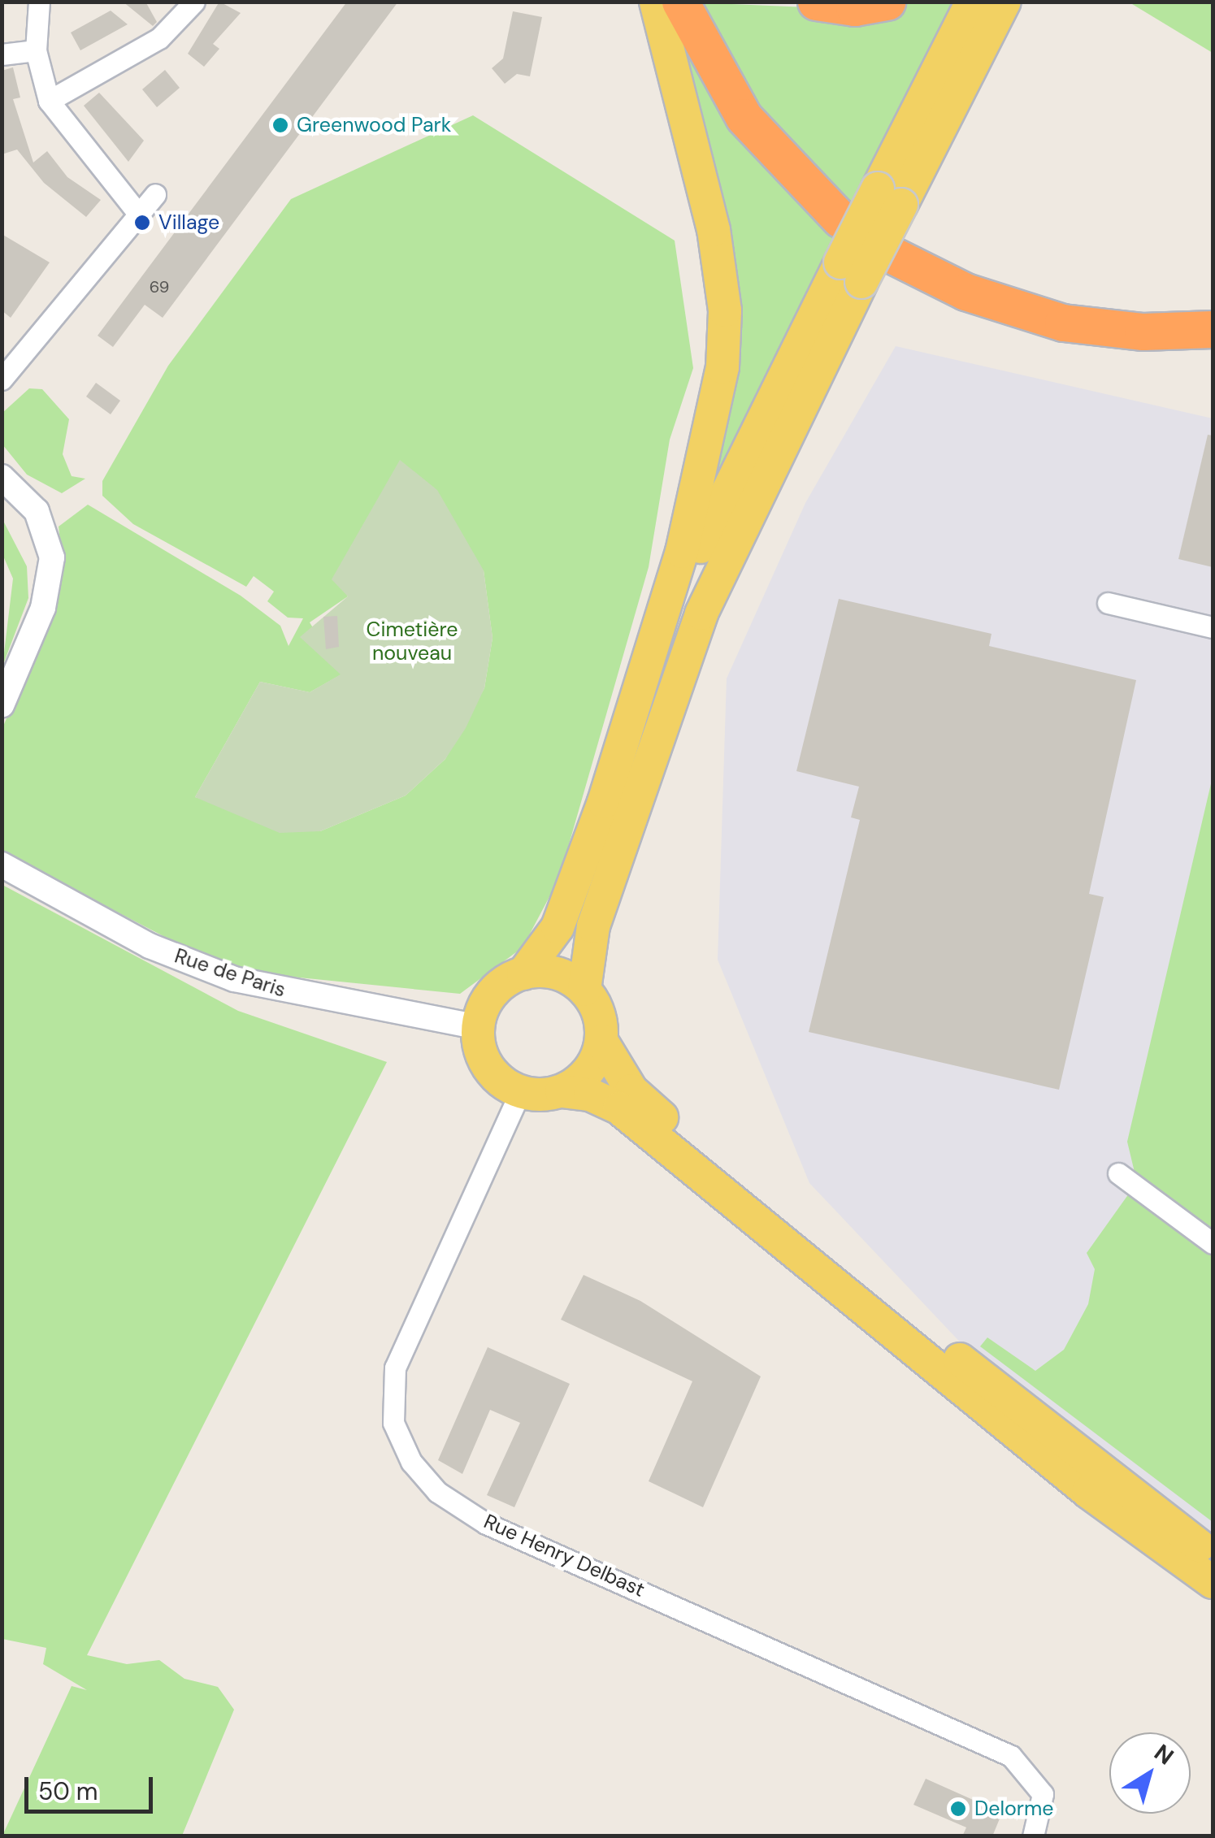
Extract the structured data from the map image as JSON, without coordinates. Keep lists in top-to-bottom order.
{
  "streets": {
    "street": ["Rue de Paris", "Rue Henry Delbast"]
  },
  "crossings": [
    ["Rue de Paris", "Rue Henry Delbast"]
  ],
  "parks": ["Cimetière nouveau"],
  "places": ["Greenwood Park", "Village", "Delorme"],
  "house_numbers": ["69"],
  "scale_bar": "50 m",
  "north": "top right"
}
